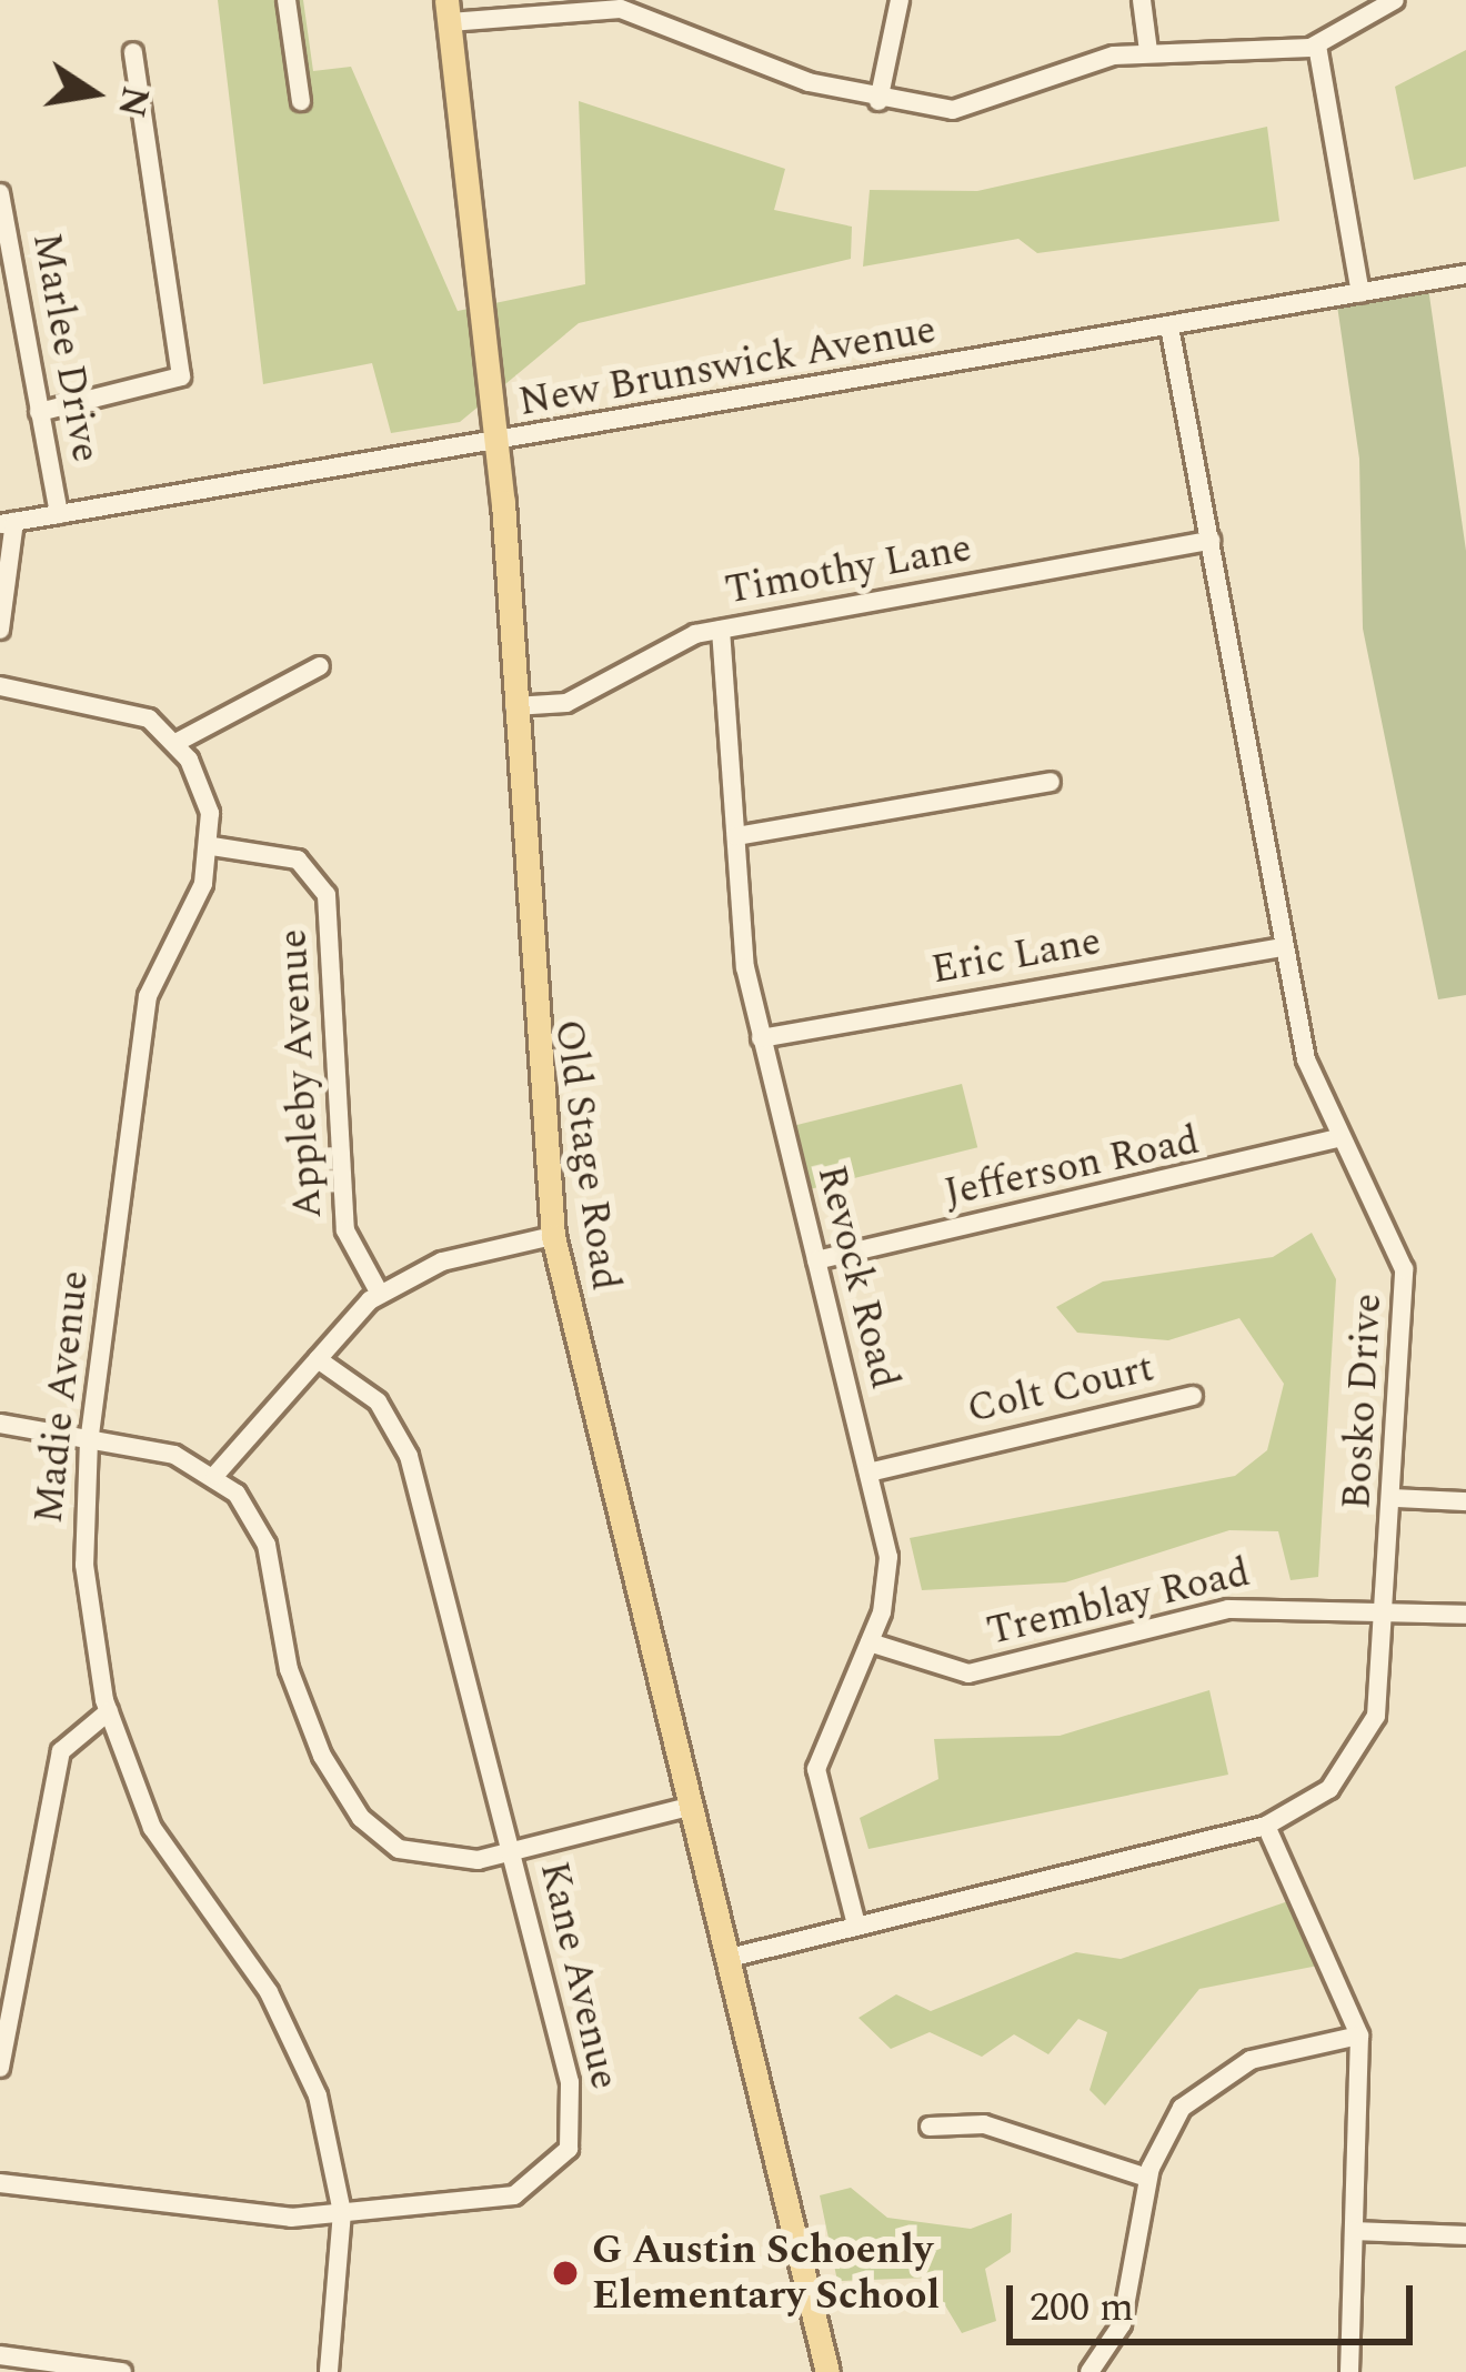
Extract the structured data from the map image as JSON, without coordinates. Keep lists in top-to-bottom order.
{
  "streets": {
    "main road": ["Old Stage Road"],
    "street": [
      "Marlee Drive",
      "New Brunswick Avenue",
      "Timothy Lane",
      "Eric Lane",
      "Appleby Avenue",
      "Jefferson Road",
      "Revock Road",
      "Colt Court",
      "Madie Avenue",
      "Bosko Drive",
      "Tremblay Road",
      "Kane Avenue"
    ]
  },
  "crossings": [
    ["Marlee Drive", "New Brunswick Avenue"],
    ["New Brunswick Avenue", "Old Stage Road"],
    ["New Brunswick Avenue", "Bosko Drive"],
    ["Timothy Lane", "Old Stage Road"],
    ["Timothy Lane", "Revock Road"],
    ["Timothy Lane", "Bosko Drive"],
    ["Eric Lane", "Revock Road"],
    ["Eric Lane", "Bosko Drive"],
    ["Appleby Avenue", "Madie Avenue"],
    ["Old Stage Road", "Bosko Drive"],
    ["Jefferson Road", "Revock Road"],
    ["Jefferson Road", "Bosko Drive"],
    ["Revock Road", "Colt Court"],
    ["Revock Road", "Bosko Drive"],
    ["Revock Road", "Tremblay Road"],
    ["Madie Avenue", "Kane Avenue"],
    ["Bosko Drive", "Tremblay Road"]
  ],
  "places": ["G Austin Schoenly Elementary School"],
  "scale_bar": "200 m",
  "north": "right"
}
